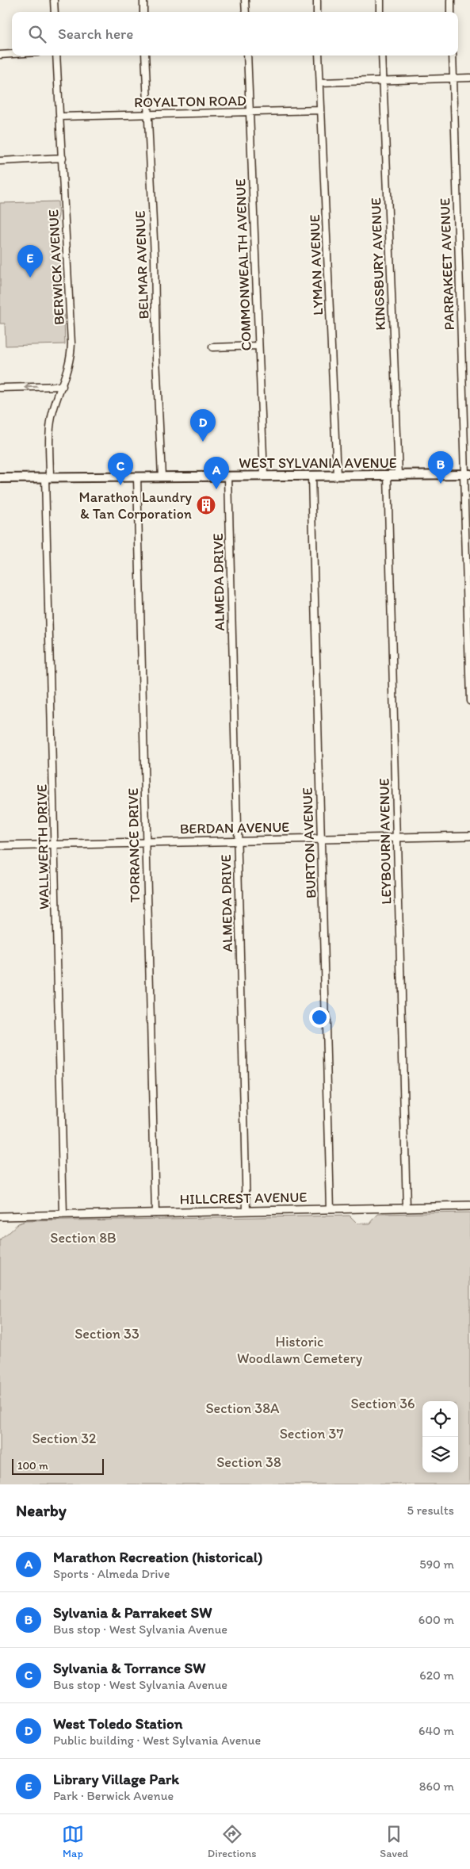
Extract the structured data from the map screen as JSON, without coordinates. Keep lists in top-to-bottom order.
{
  "streets": {
    "main road": ["WEST SYLVANIA AVENUE"],
    "street": [
      "ROYALTON ROAD",
      "KINGSBURY AVENUE",
      "PARRAKEET AVENUE",
      "BELMAR AVENUE",
      "COMMONWEALTH AVENUE",
      "LYMAN AVENUE",
      "BERWICK AVENUE",
      "ALMEDA DRIVE",
      "BERDAN AVENUE",
      "LEYBOURN AVENUE",
      "BURTON AVENUE",
      "TORRANCE DRIVE",
      "WALLWERTH DRIVE",
      "HILLCREST AVENUE"
    ]
  },
  "crossings": [
    ["ROYALTON ROAD", "BELMAR AVENUE"],
    ["ROYALTON ROAD", "COMMONWEALTH AVENUE"],
    ["ROYALTON ROAD", "LYMAN AVENUE"],
    ["ROYALTON ROAD", "BERWICK AVENUE"],
    ["KINGSBURY AVENUE", "WEST SYLVANIA AVENUE"],
    ["PARRAKEET AVENUE", "WEST SYLVANIA AVENUE"],
    ["BELMAR AVENUE", "WEST SYLVANIA AVENUE"],
    ["COMMONWEALTH AVENUE", "WEST SYLVANIA AVENUE"],
    ["LYMAN AVENUE", "WEST SYLVANIA AVENUE"],
    ["BERWICK AVENUE", "WEST SYLVANIA AVENUE"],
    ["BERWICK AVENUE", "WALLWERTH DRIVE"],
    ["WEST SYLVANIA AVENUE", "ALMEDA DRIVE"],
    ["WEST SYLVANIA AVENUE", "LEYBOURN AVENUE"],
    ["WEST SYLVANIA AVENUE", "BURTON AVENUE"],
    ["WEST SYLVANIA AVENUE", "TORRANCE DRIVE"],
    ["WEST SYLVANIA AVENUE", "WALLWERTH DRIVE"],
    ["ALMEDA DRIVE", "BERDAN AVENUE"],
    ["ALMEDA DRIVE", "HILLCREST AVENUE"],
    ["BERDAN AVENUE", "LEYBOURN AVENUE"],
    ["BERDAN AVENUE", "BURTON AVENUE"],
    ["BERDAN AVENUE", "TORRANCE DRIVE"],
    ["BERDAN AVENUE", "WALLWERTH DRIVE"],
    ["LEYBOURN AVENUE", "HILLCREST AVENUE"],
    ["BURTON AVENUE", "HILLCREST AVENUE"],
    ["TORRANCE DRIVE", "HILLCREST AVENUE"],
    ["WALLWERTH DRIVE", "HILLCREST AVENUE"]
  ],
  "parks": [
    "Section 8B",
    "Section 33",
    "Historic Woodlawn Cemetery",
    "Section 36",
    "Section 38A",
    "Section 37",
    "Section 32",
    "Section 38"
  ],
  "places": {
    "building": ["Marathon Laundry & Tan Corporation"]
  },
  "scale_bar": "100 m",
  "page": {
    "search": "Search here",
    "pins": [
      "E",
      "D",
      "B",
      "C",
      "A"
    ],
    "scale": "100 m",
    "heading": ["Nearby", "5 results"],
    "list": [
      {
        "mark": "A",
        "name": "Marathon Recreation (historical)",
        "note": "Sports · Almeda Drive",
        "value": "590 m"
      },
      {
        "mark": "B",
        "name": "Sylvania & Parrakeet SW",
        "note": "Bus stop · West Sylvania Avenue",
        "value": "600 m"
      },
      {
        "mark": "C",
        "name": "Sylvania & Torrance SW",
        "note": "Bus stop · West Sylvania Avenue",
        "value": "620 m"
      },
      {
        "mark": "D",
        "name": "West Toledo Station",
        "note": "Public building · West Sylvania Avenue",
        "value": "640 m"
      },
      {
        "mark": "E",
        "name": "Library Village Park",
        "note": "Park · Berwick Avenue",
        "value": "860 m"
      }
    ],
    "nav": ["Map", "Directions", "Saved"]
  }
}
